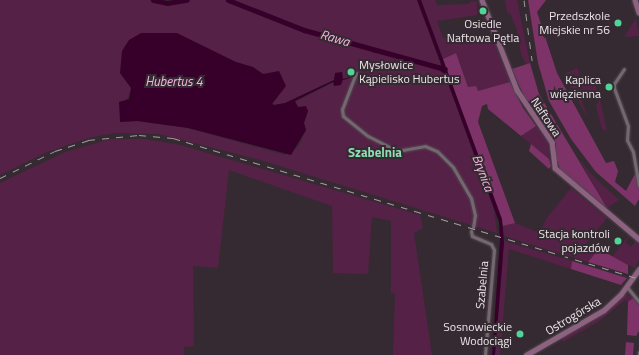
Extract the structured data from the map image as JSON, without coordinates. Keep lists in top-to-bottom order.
{
  "streets": {
    "street": ["Naftowa", "Szabelnia", "Ostrogórska"]
  },
  "districts": ["Szabelnia"],
  "water": ["Rawa", "Hubertus 4", "Brynica"],
  "places": [
    "Osiedle Naftowa Pętla",
    "Przedszkole Miejskie nr 56",
    "Mysłowice Kąpielisko Hubertus",
    "Kaplica więzienna",
    "Stacja kontroli pojazdów",
    "Sosnowieckie Wodociągi"
  ]
}
